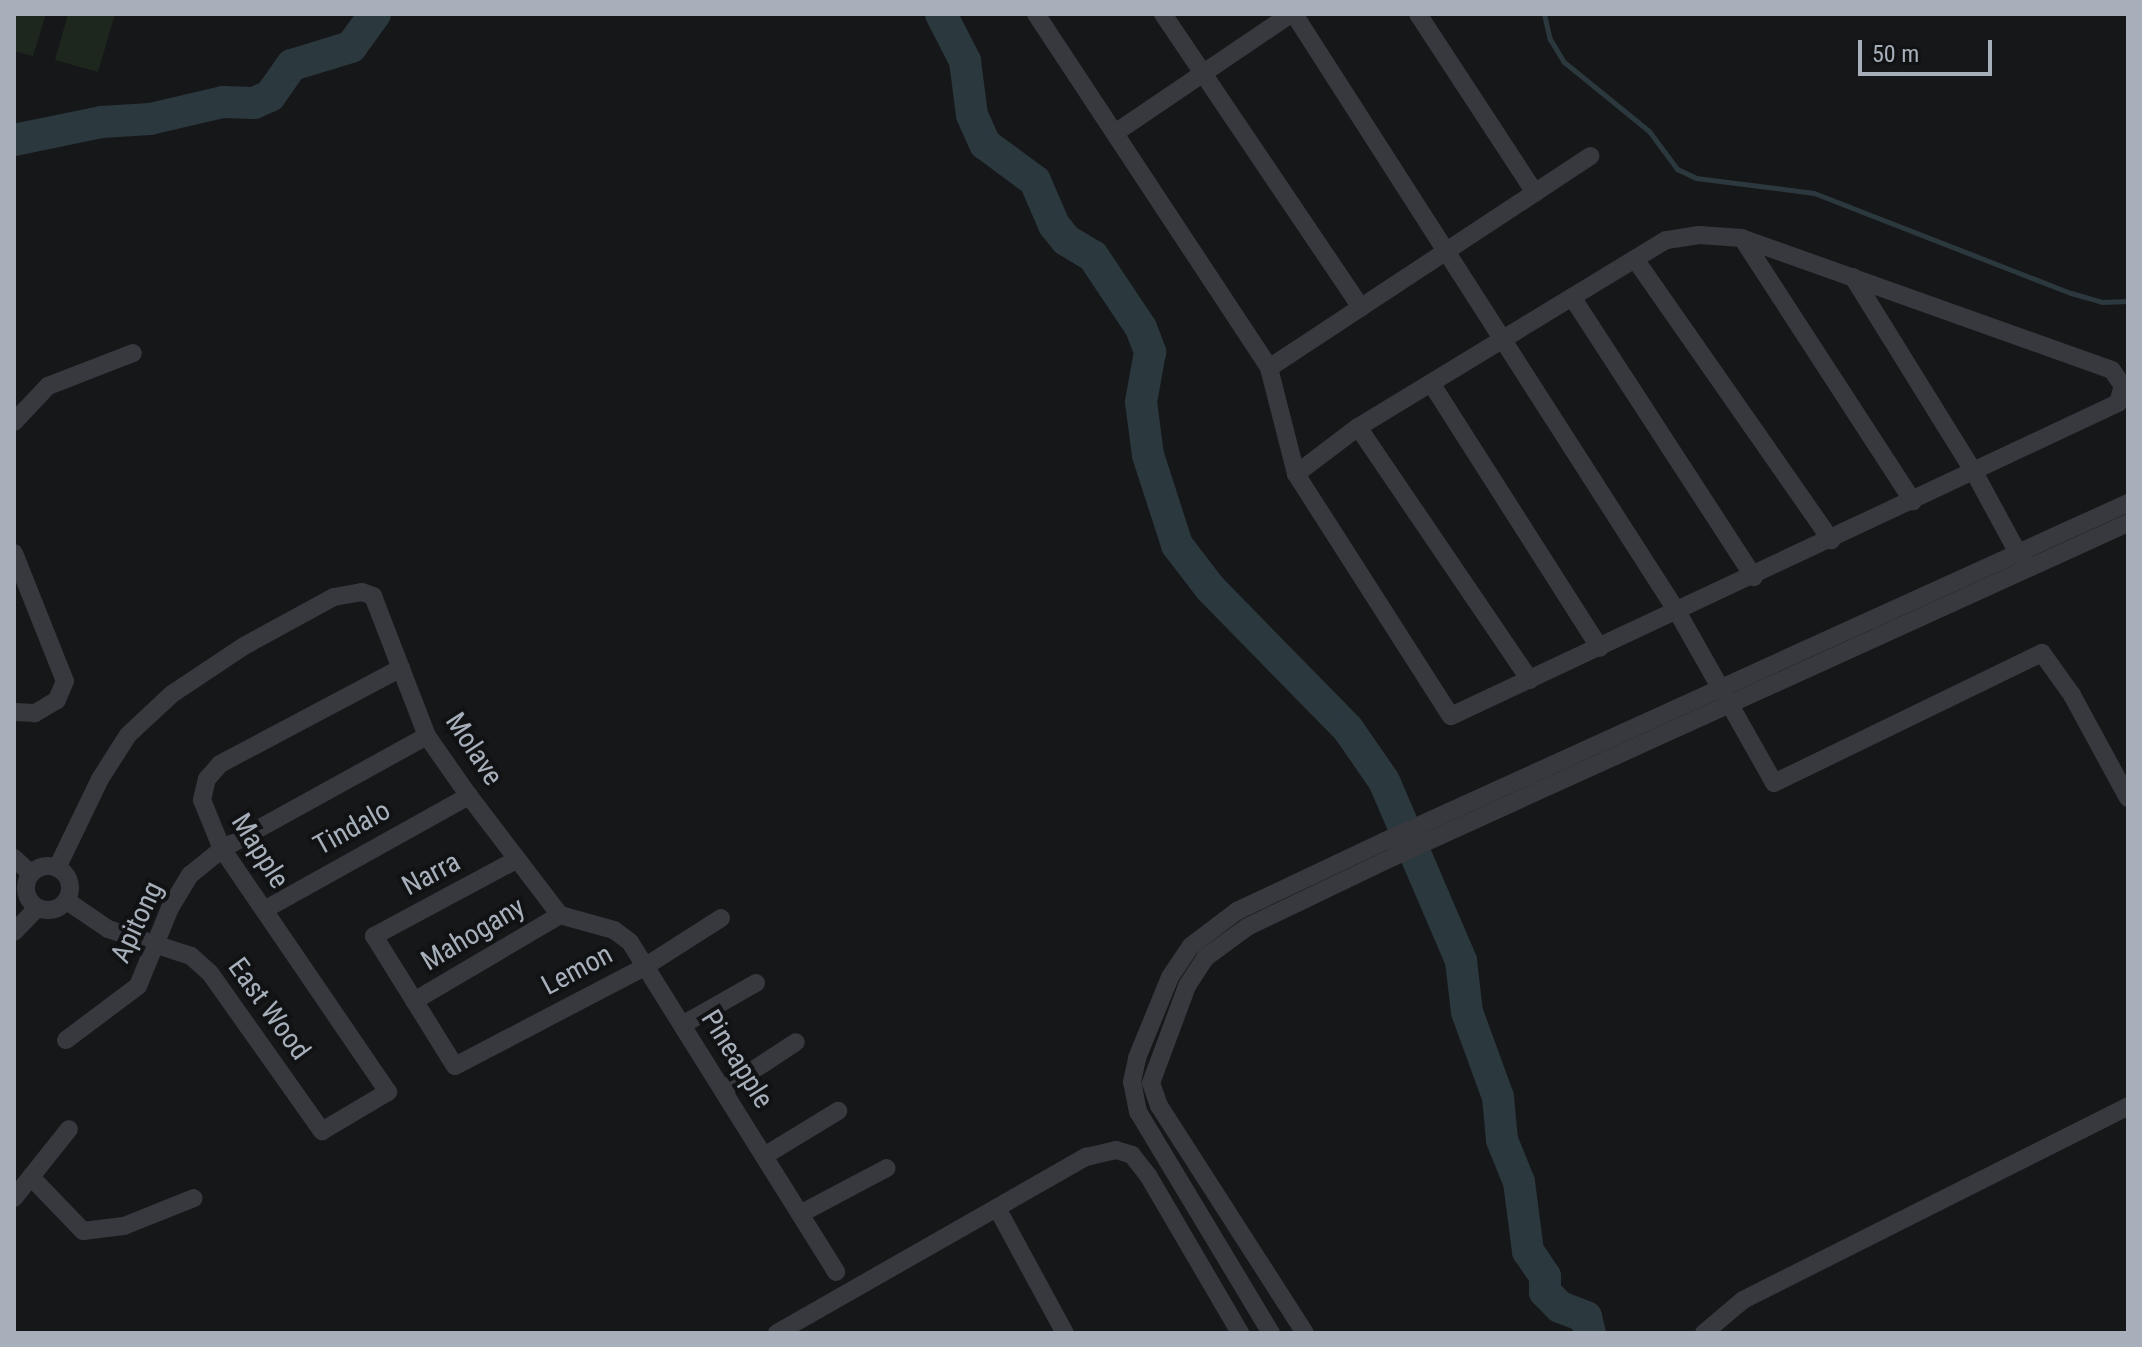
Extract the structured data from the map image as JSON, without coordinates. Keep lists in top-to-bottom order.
{
  "streets": {
    "street": [
      "Molave",
      "Tindalo",
      "Mapple",
      "Narra",
      "Apitong",
      "Mahogany",
      "Lemon",
      "East Wood",
      "Pineapple"
    ]
  },
  "crossings": [
    ["Molave", "Tindalo"],
    ["Molave", "Mapple"],
    ["Molave", "Narra"],
    ["Molave", "Apitong"],
    ["Molave", "Mahogany"],
    ["Molave", "East Wood"],
    ["Molave", "Pineapple"],
    ["Tindalo", "Mapple"],
    ["Mapple", "Apitong"],
    ["Mapple", "East Wood"],
    ["Narra", "Mahogany"],
    ["Narra", "Lemon"],
    ["Apitong", "East Wood"],
    ["Mahogany", "Lemon"],
    ["Mahogany", "Pineapple"],
    ["Lemon", "Pineapple"]
  ],
  "scale_bar": "50 m"
}
